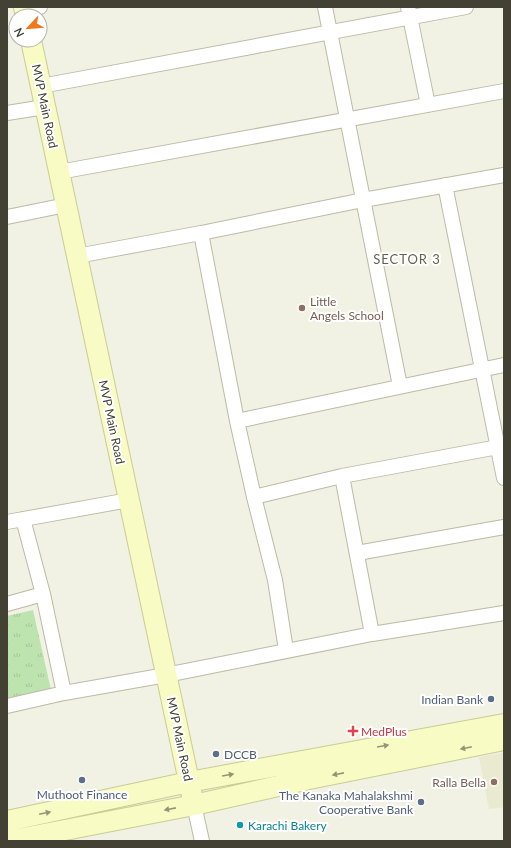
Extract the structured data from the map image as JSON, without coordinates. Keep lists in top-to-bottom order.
{
  "streets": {
    "street": ["MVP Main Road"]
  },
  "districts": ["SECTOR 3"],
  "places": {
    "other": [
      "Little Angels School",
      "Indian Bank",
      "DCCB",
      "Muthoot Finance",
      "Ralla Bella",
      "The Kanaka Mahalakshmi Cooperative Bank",
      "Karachi Bakery"
    ],
    "health": ["MedPlus"]
  },
  "north": "bottom left"
}
